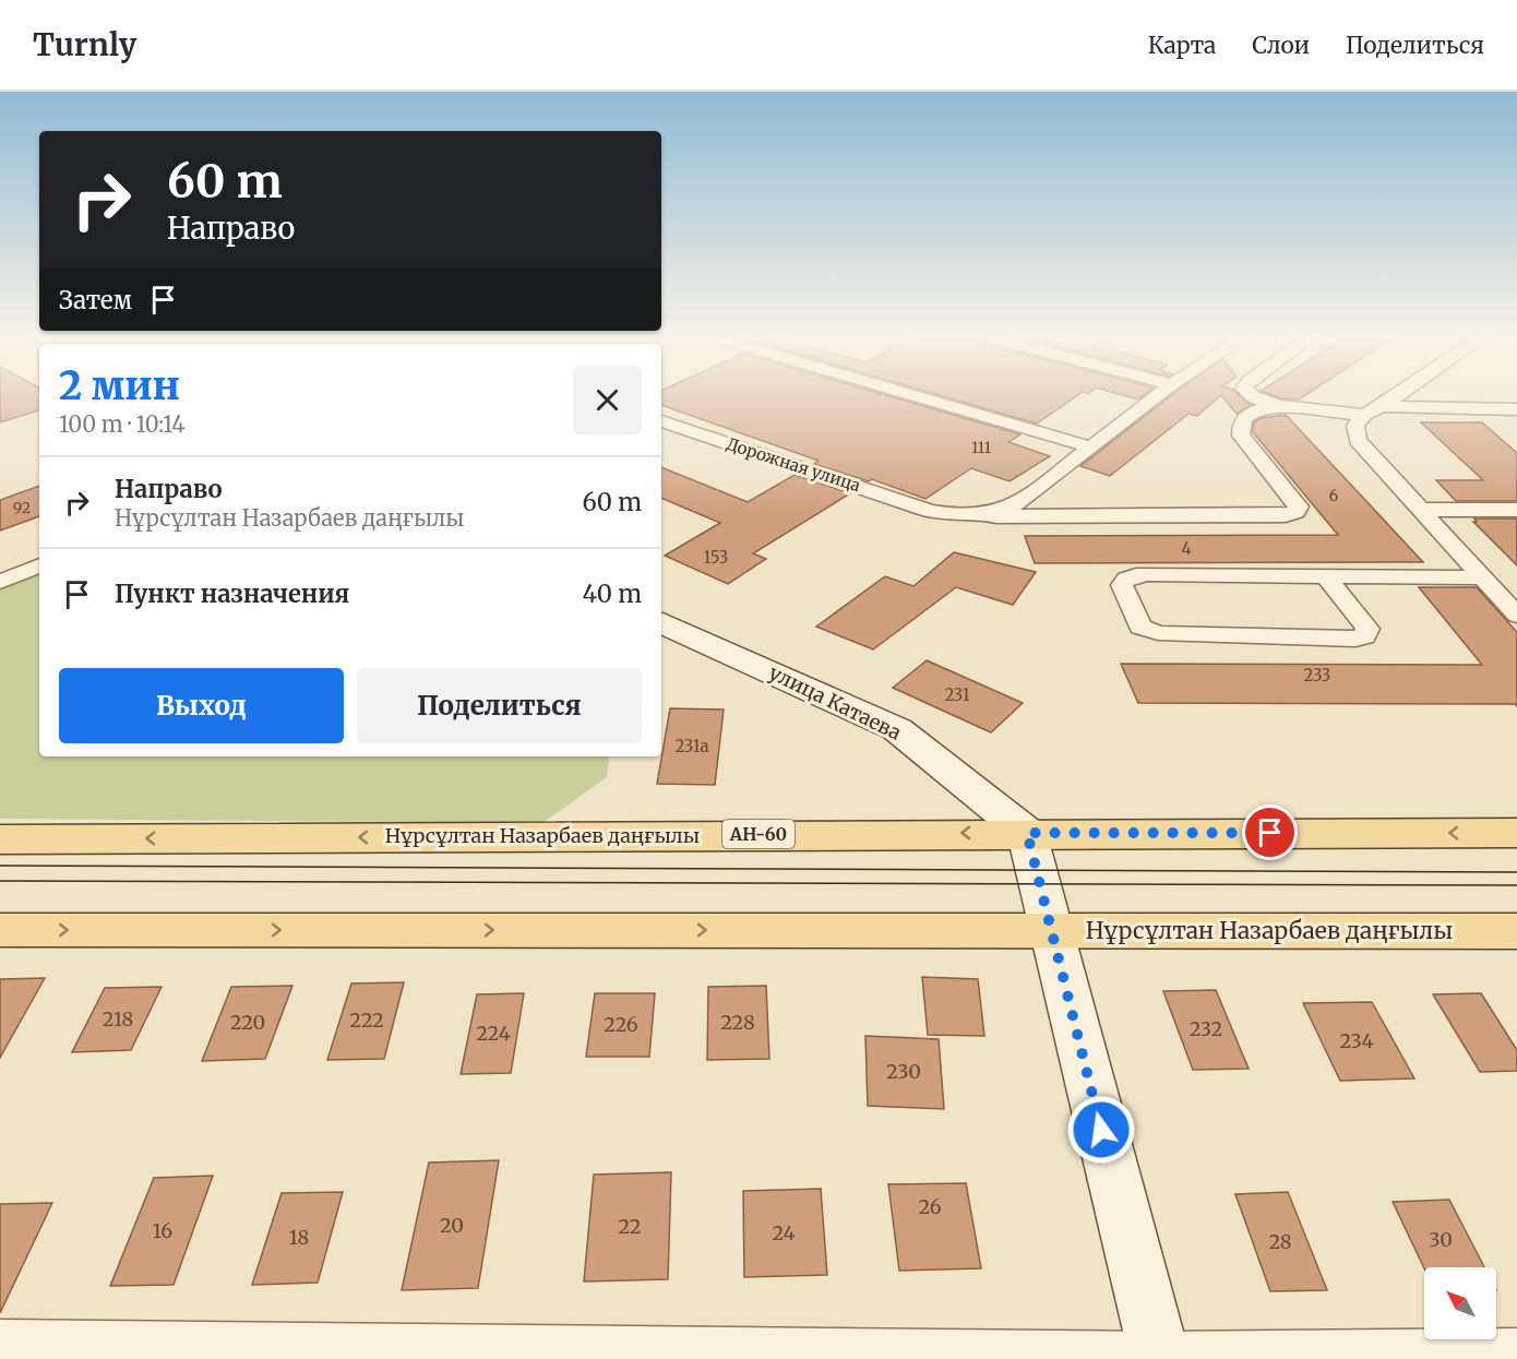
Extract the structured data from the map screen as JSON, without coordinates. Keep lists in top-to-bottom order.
{
  "streets": {
    "main road": ["АН-60", "Нұрсұлтан Назарбаев даңғылы"],
    "street": ["Дорожная улица", "улица Катаева"]
  },
  "crossings": [
    ["улица Катаева", "Нұрсұлтан Назарбаев даңғылы"]
  ],
  "house_numbers": [
    "111",
    "6",
    "92",
    "4",
    "153",
    "233",
    "231",
    "231а",
    "218",
    "222",
    "220",
    "228",
    "226",
    "232",
    "224",
    "234",
    "230",
    "26",
    "20",
    "22",
    "16",
    "24",
    "18",
    "30",
    "28"
  ],
  "north": "top left",
  "page": {
    "header": "Turnly",
    "nav": ["Карта", "Слои", "Поделиться"],
    "turn": ["60 m", "Направо"],
    "then": "Затем",
    "heading": ["2 мин", "100 m · 10:14"],
    "list": [
      {
        "name": "Направо",
        "note": "Нұрсұлтан Назарбаев даңғылы",
        "value": "60 m"
      },
      {
        "name": "Пункт назначения",
        "value": "40 m"
      }
    ],
    "buttons": ["Выход", "Поделиться"]
  }
}
